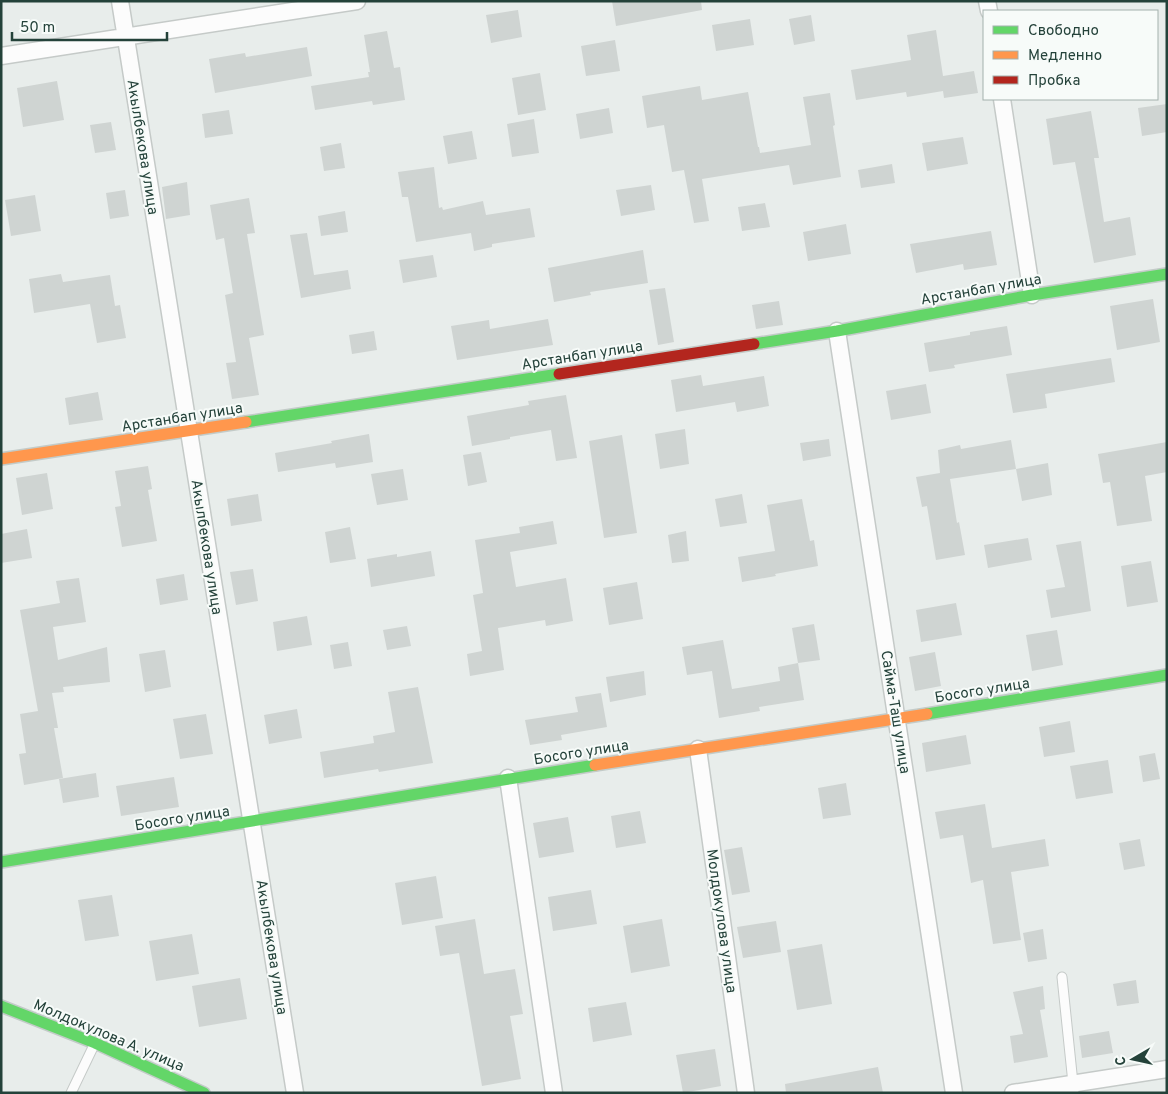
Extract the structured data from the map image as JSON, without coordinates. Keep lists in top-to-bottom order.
{
  "streets": {
    "street": [
      "Акылбекова улица",
      "Арстанбап улица",
      "Босого улица",
      "Сайма-Таш улица",
      "Молдокулова улица",
      "Молдокулова А. улица"
    ]
  },
  "crossings": [
    ["Акылбекова улица", "Арстанбап улица"],
    ["Акылбекова улица", "Босого улица"],
    ["Арстанбап улица", "Сайма-Таш улица"],
    ["Босого улица", "Сайма-Таш улица"],
    ["Босого улица", "Молдокулова улица"]
  ],
  "legend": ["Свободно", "Медленно", "Пробка"],
  "scale_bar": "50 m",
  "north": "left"
}
